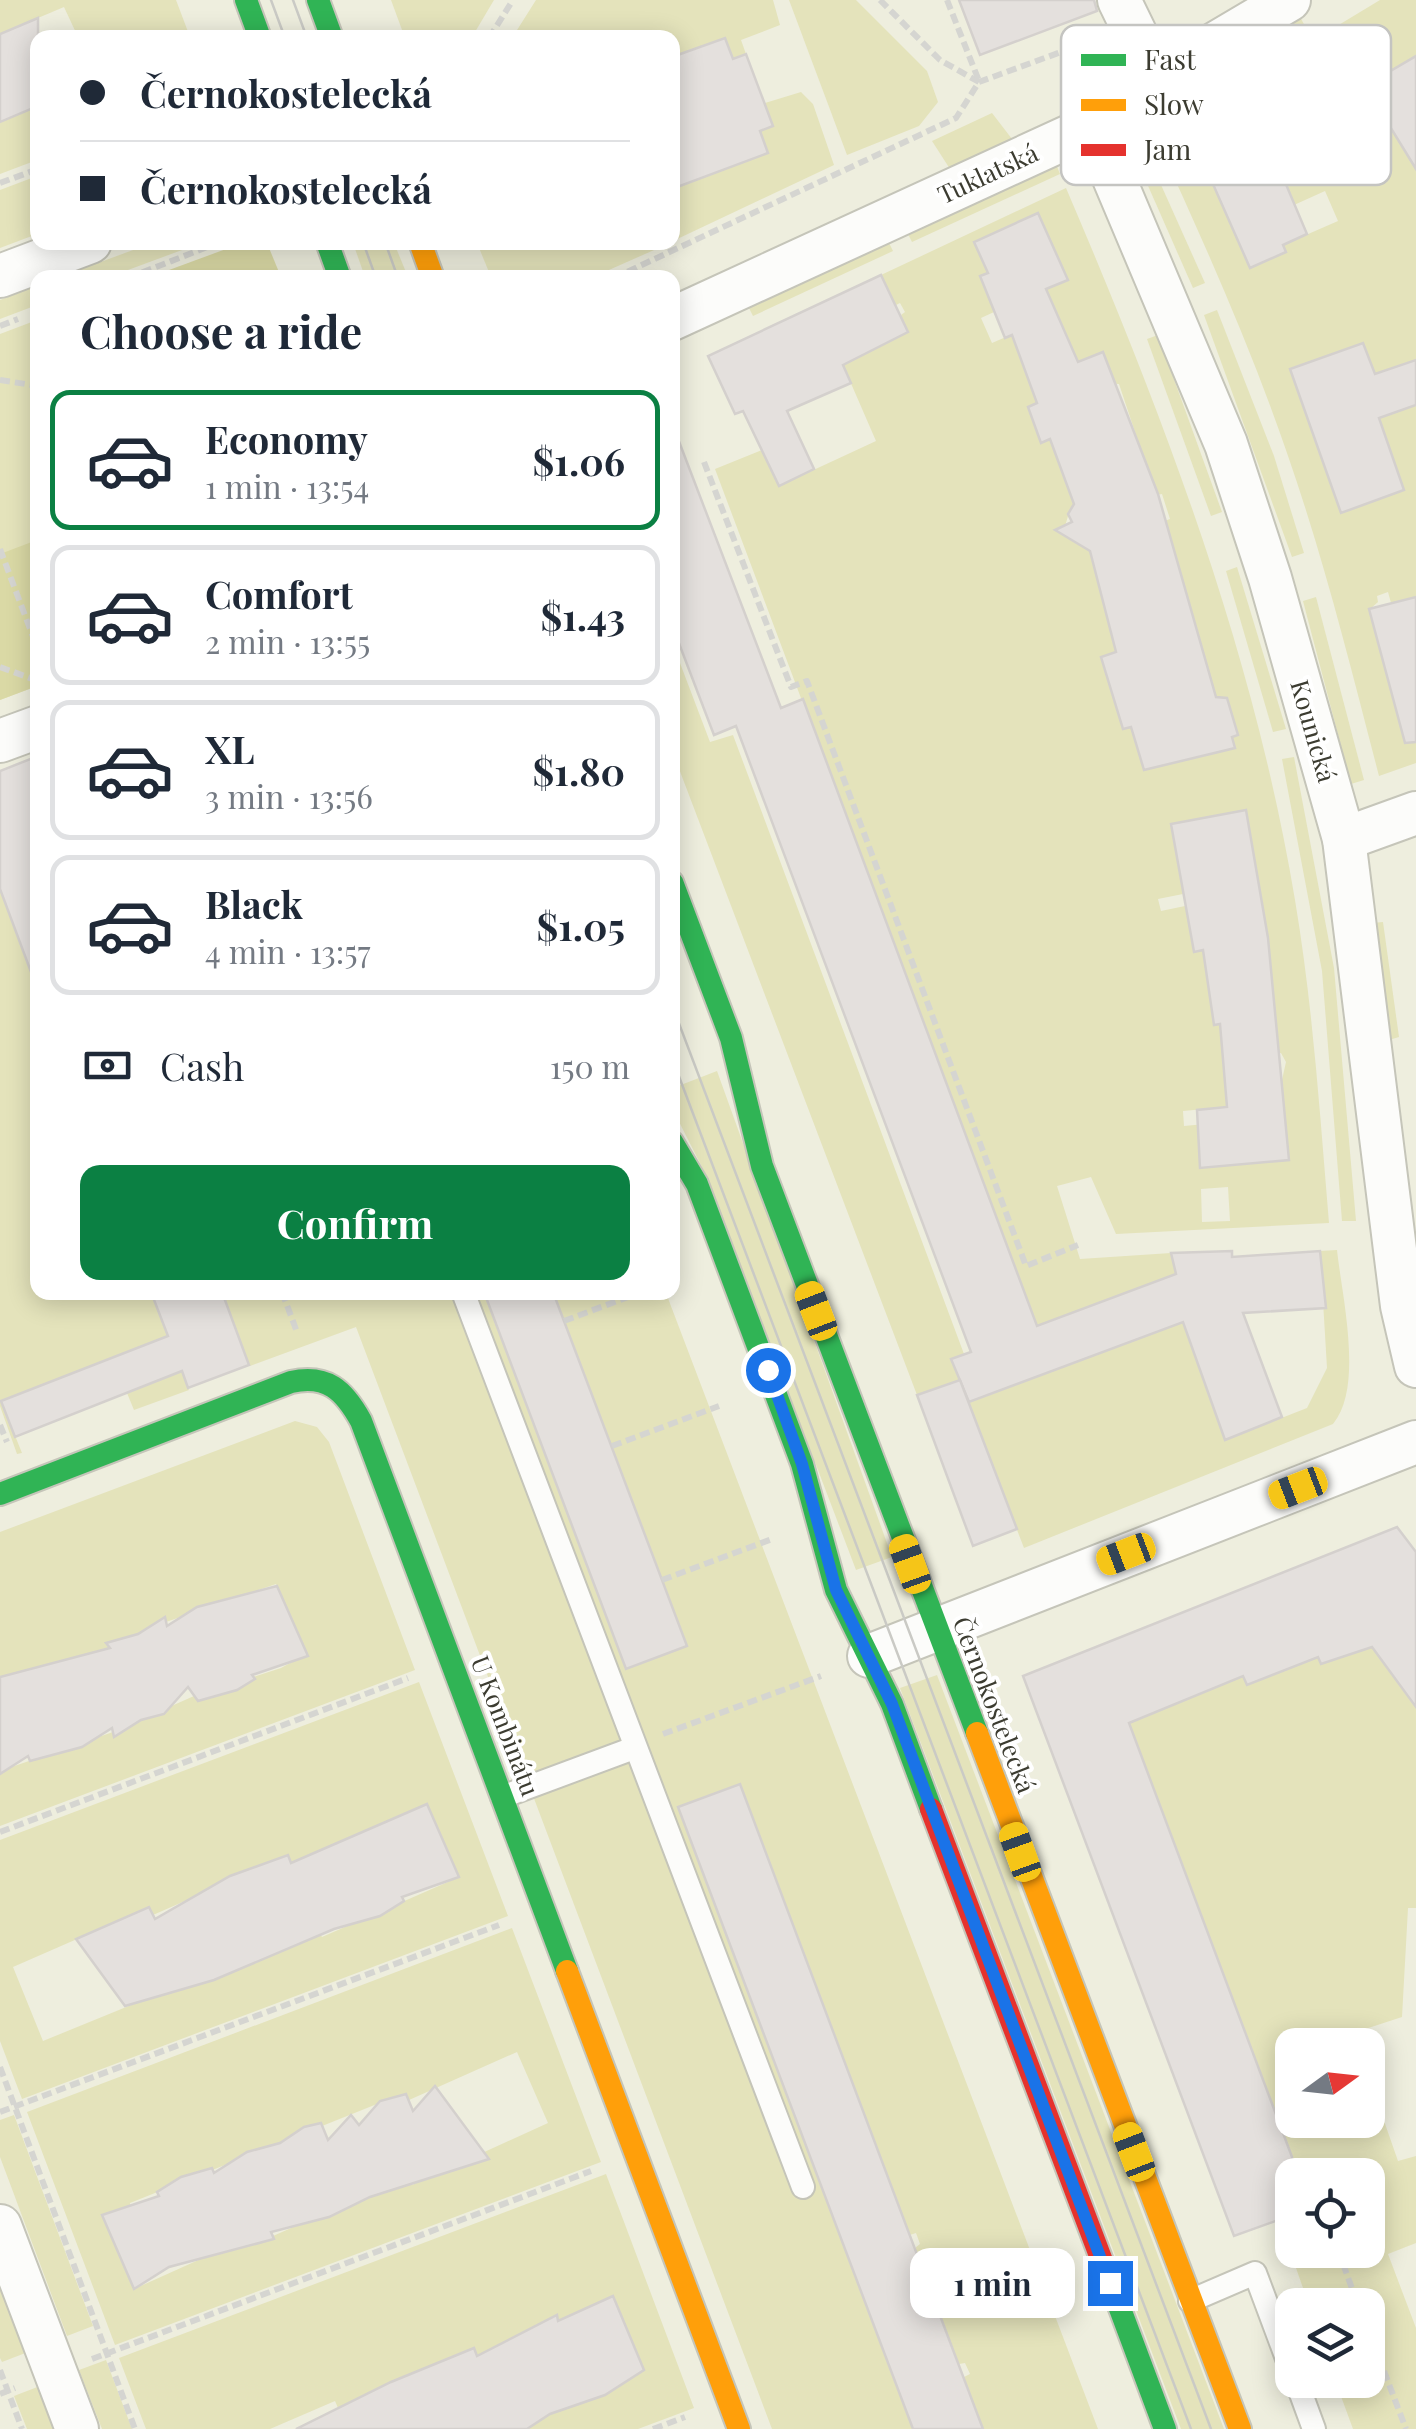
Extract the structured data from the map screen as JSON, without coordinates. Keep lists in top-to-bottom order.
{
  "streets": {
    "main road": ["Černokostelecká", "U Kombinátu"],
    "street": ["Tuklatská", "Kounická"]
  },
  "legend": ["Fast", "Slow", "Jam"],
  "north": "right",
  "page": {
    "banner": ["Černokostelecká", "Černokostelecká"],
    "heading": "Choose a ride",
    "list": [
      {
        "name": "Economy",
        "note": "1 min · 13:54",
        "value": "$1.06"
      },
      {
        "name": "Comfort",
        "note": "2 min · 13:55",
        "value": "$1.43"
      },
      {
        "name": "XL",
        "note": "3 min · 13:56",
        "value": "$1.80"
      },
      {
        "name": "Black",
        "note": "4 min · 13:57",
        "value": "$1.05"
      }
    ],
    "pay": ["Cash", "150 m"],
    "buttons": "Confirm",
    "bubble": "1 min"
  }
}
